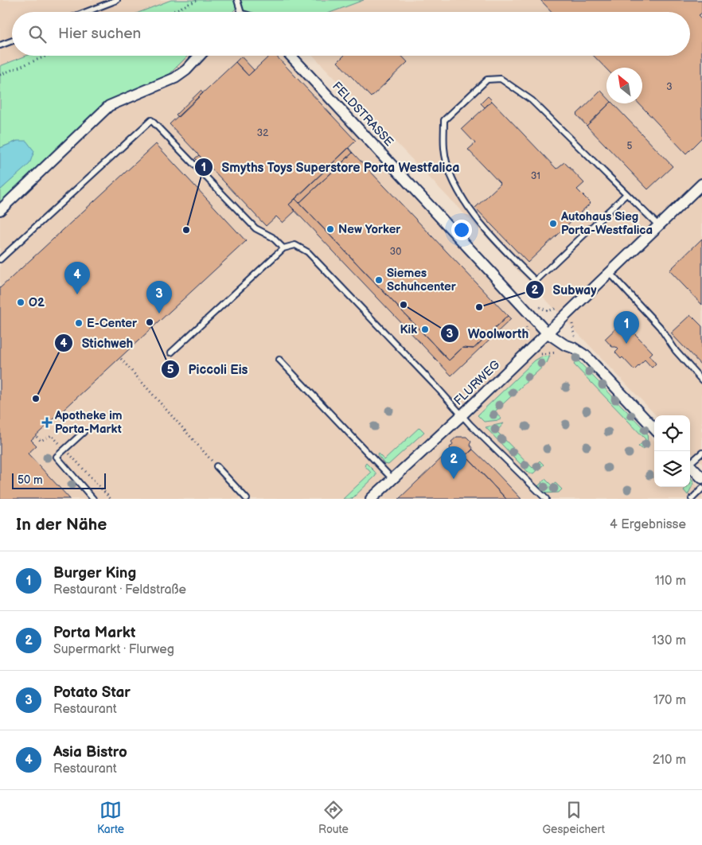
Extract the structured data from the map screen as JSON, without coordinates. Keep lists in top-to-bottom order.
{
  "streets": {
    "street": ["FELDSTRASSE", "FLURWEG"]
  },
  "crossings": [
    ["FELDSTRASSE", "FLURWEG"]
  ],
  "places": {
    "other": [
      "Autohaus Sieg Porta-Westfalica",
      "New Yorker",
      "Smyths Toys Superstore Porta Westfalica",
      "Siemes Schuhcenter",
      "O2",
      "Woolworth",
      "Subway",
      "Piccoli Eis",
      "E-Center",
      "Kik",
      "Stichweh"
    ],
    "health": ["Apotheke im Porta-Markt"]
  },
  "house_numbers": [
    "3",
    "32",
    "5",
    "31",
    "30"
  ],
  "scale_bar": "50 m",
  "north": "top left",
  "page": {
    "search": "Hier suchen",
    "pins": [
      "4",
      "3",
      "1",
      "2"
    ],
    "scale": "50 m",
    "heading": ["In der Nähe", "4 Ergebnisse"],
    "list": [
      {
        "mark": "1",
        "name": "Burger King",
        "note": "Restaurant · Feldstraße",
        "value": "110 m"
      },
      {
        "mark": "2",
        "name": "Porta Markt",
        "note": "Supermarkt · Flurweg",
        "value": "130 m"
      },
      {
        "mark": "3",
        "name": "Potato Star",
        "note": "Restaurant",
        "value": "170 m"
      },
      {
        "mark": "4",
        "name": "Asia Bistro",
        "note": "Restaurant",
        "value": "210 m"
      }
    ],
    "nav": ["Karte", "Route", "Gespeichert"]
  }
}
